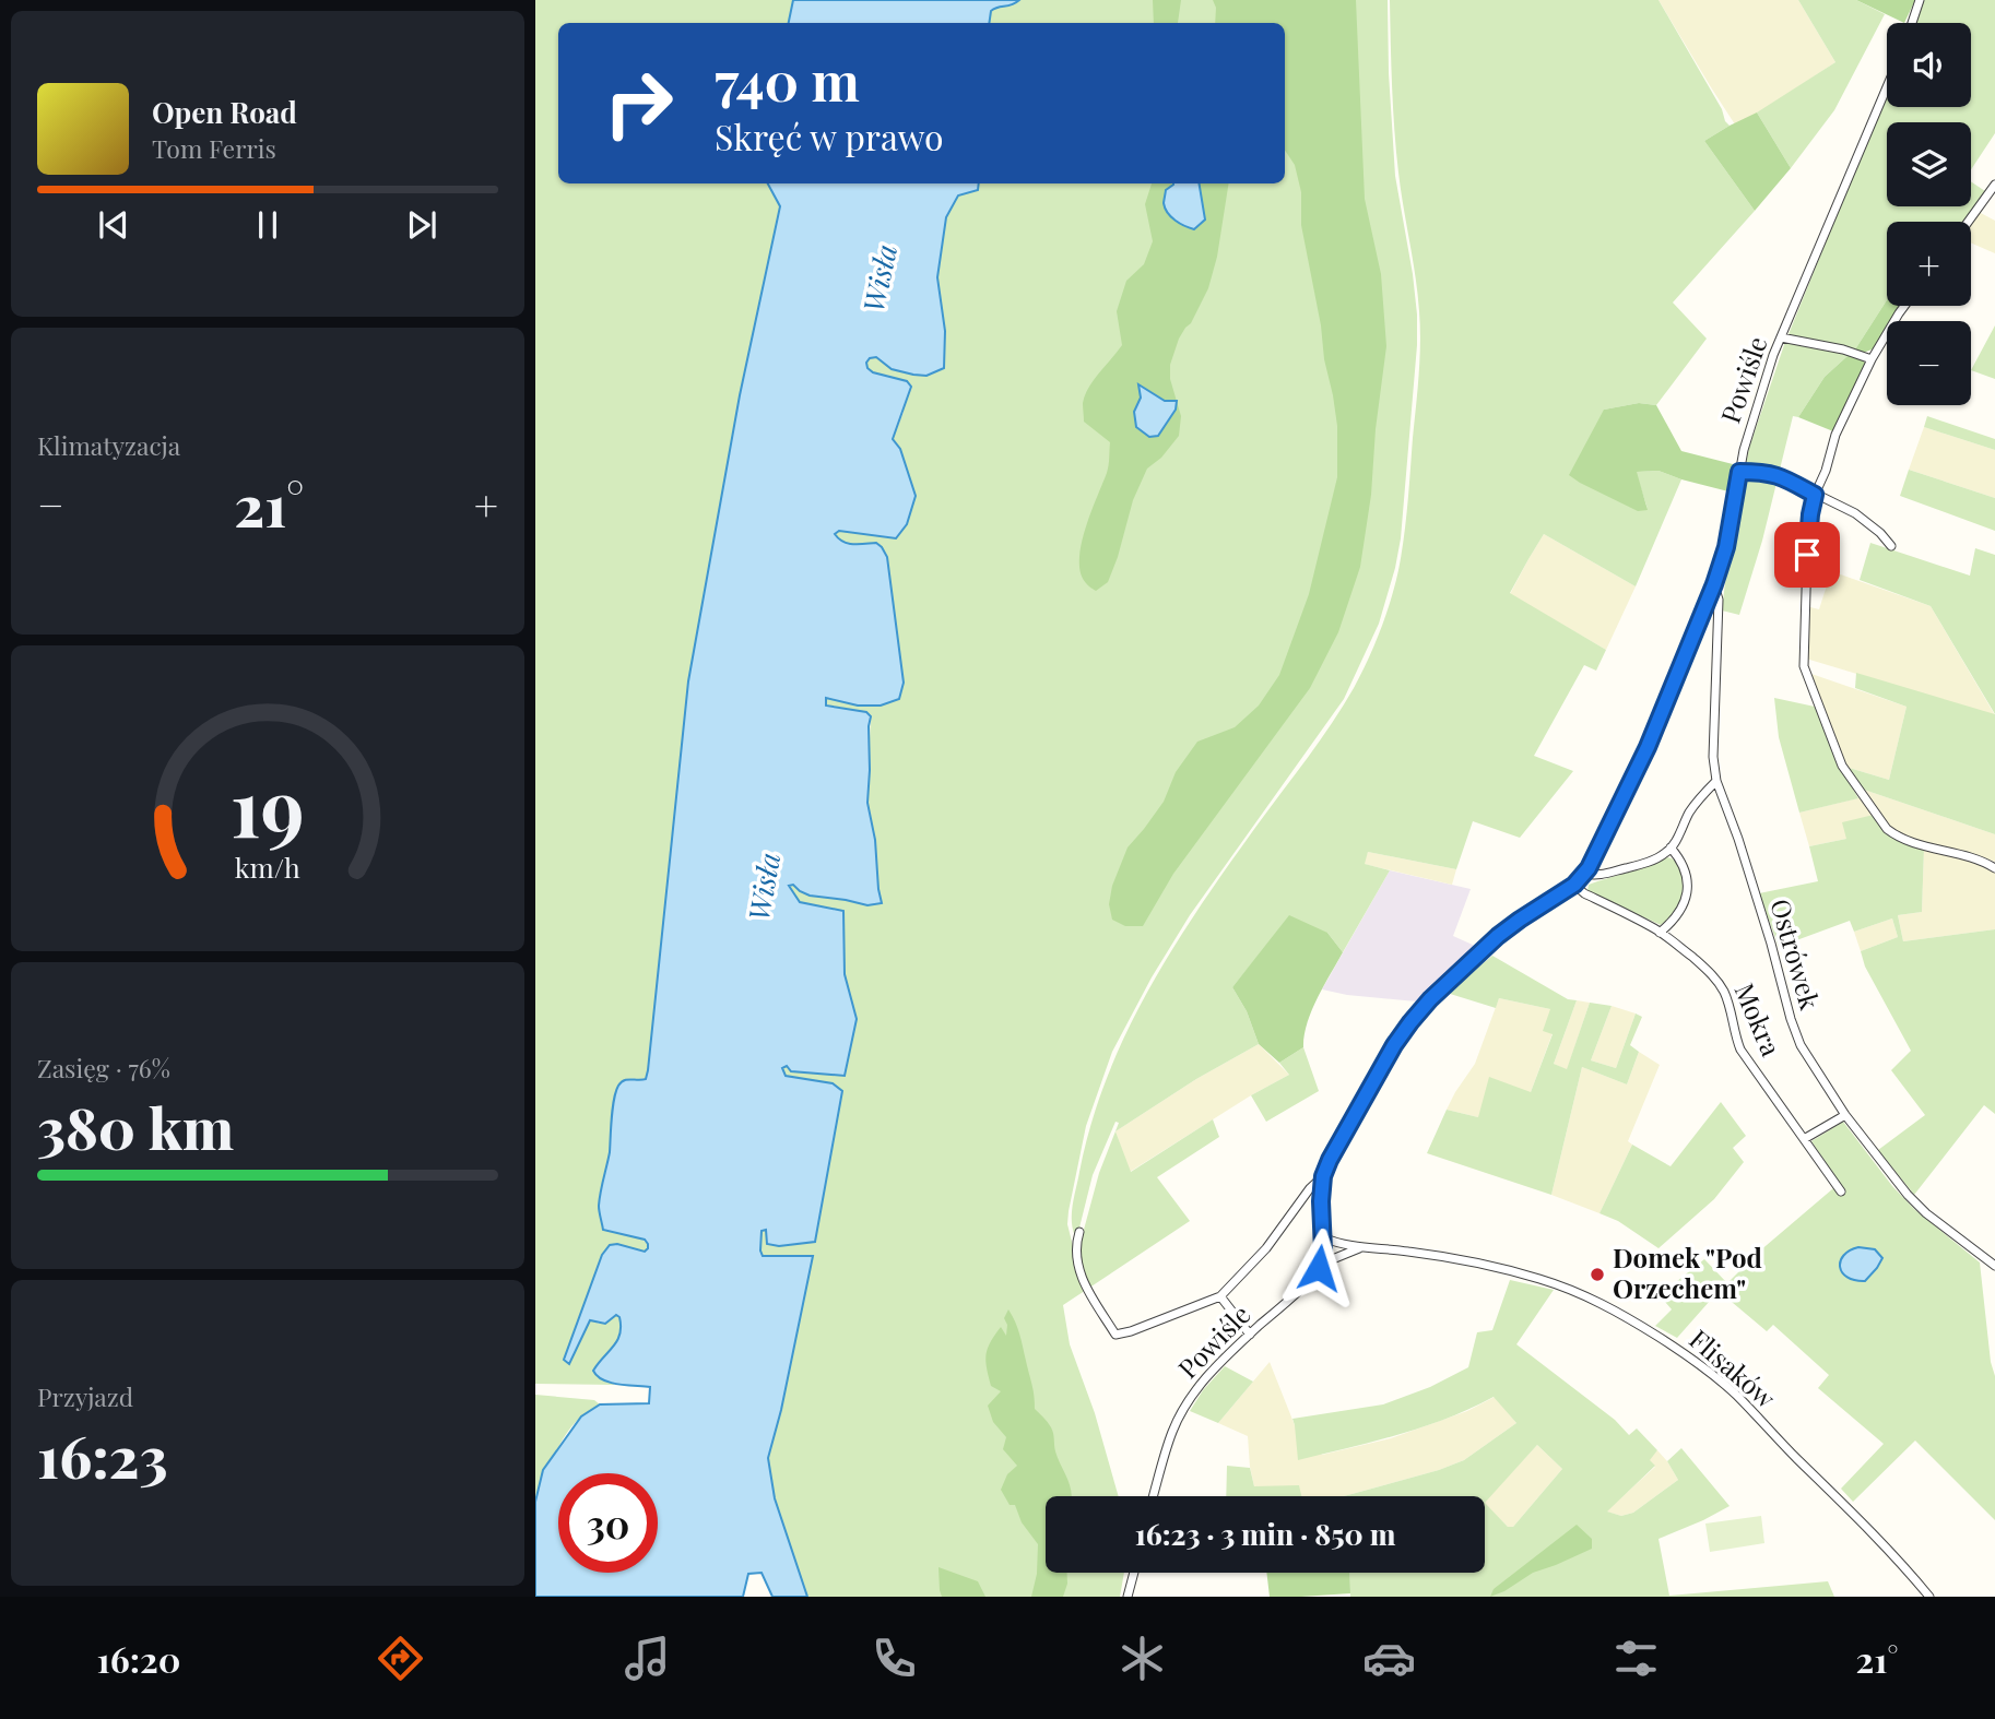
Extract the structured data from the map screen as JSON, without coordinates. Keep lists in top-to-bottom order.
{
  "streets": {
    "street": [
      "Powiśle",
      "Ostrówek",
      "Mokra",
      "Flisaków"
    ]
  },
  "crossings": [
    ["Powiśle", "Ostrówek"],
    ["Powiśle", "Mokra"],
    ["Powiśle", "Flisaków"]
  ],
  "water": ["Wisła"],
  "places": ["Domek \"Pod Orzechem\""],
  "page": {
    "map_buttons": ["+", "−"],
    "turn": ["740 m", "Skręć w prawo"],
    "song": ["Open Road", "Tom Ferris"],
    "tile": [
      "Klimatyzacja",
      ["Zasięg · 76%", "380 km"],
      ["Przyjazd", "16:23"]
    ],
    "heat": ["−", "21°", "+"],
    "limit": "30",
    "trip": "16:23 · 3 min · 850 m",
    "tabs": ["16:20", "21°"],
    "gauge": ["19", "km/h"]
  }
}
